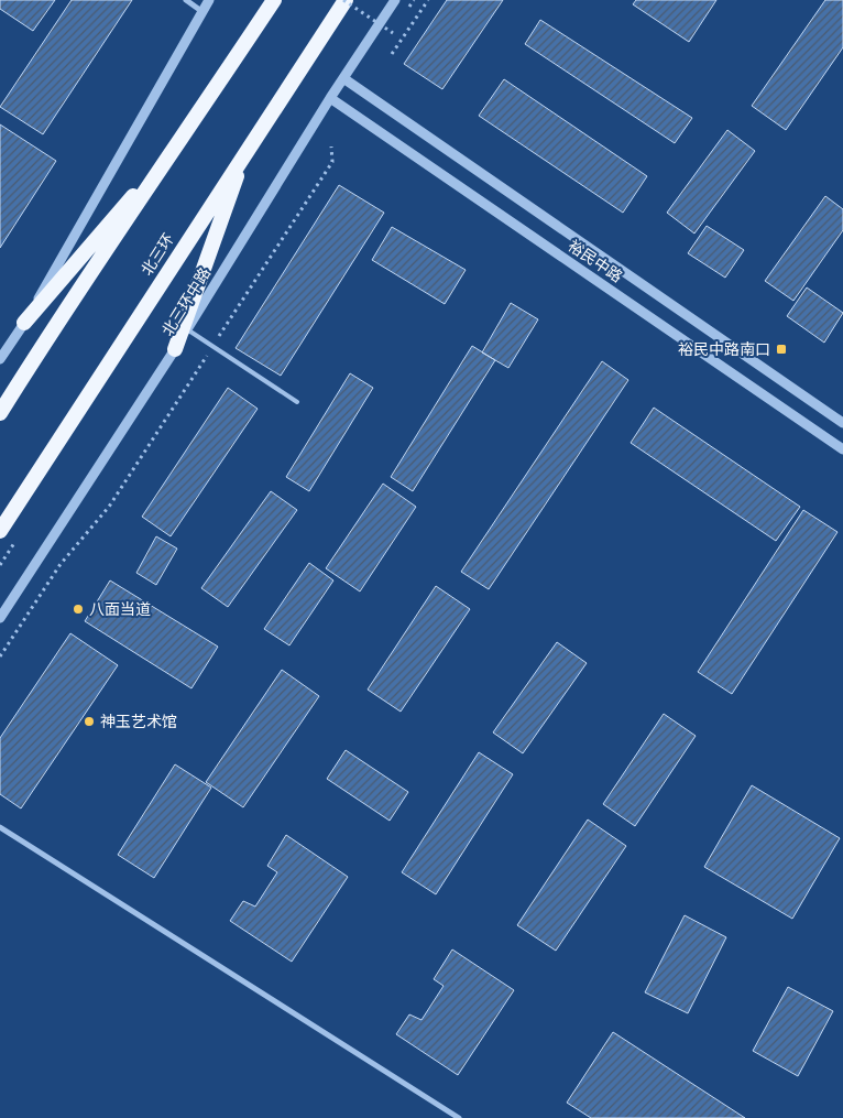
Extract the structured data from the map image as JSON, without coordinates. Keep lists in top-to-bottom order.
{
  "streets": {
    "highway": ["北三环"],
    "street": ["裕民中路", "北三环中路"]
  },
  "crossings": [
    ["裕民中路", "北三环中路"]
  ],
  "places": {
    "transit": ["裕民中路南口"],
    "other": ["八面当道", "神玉艺术馆"]
  }
}
